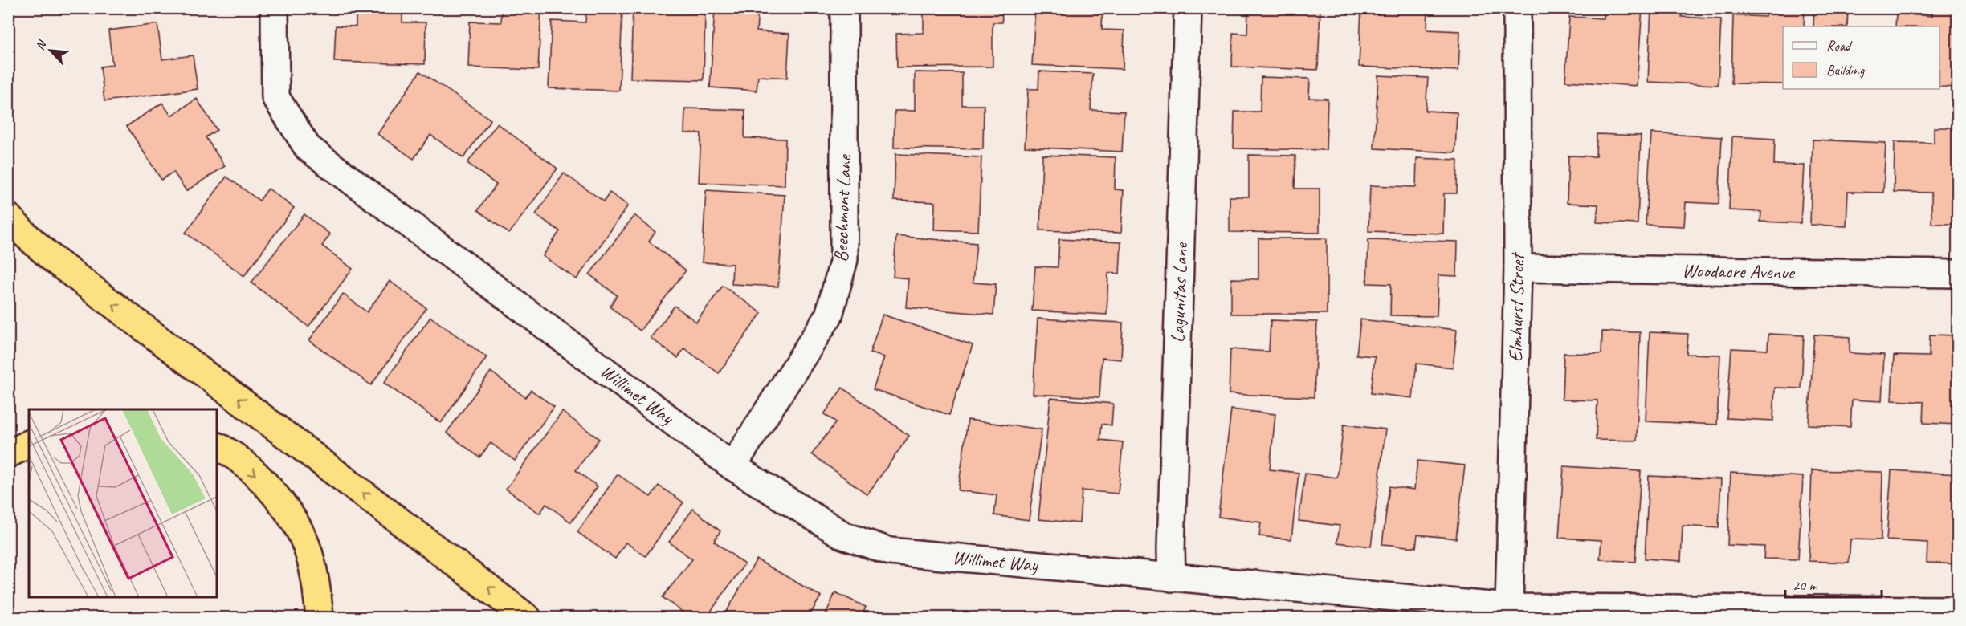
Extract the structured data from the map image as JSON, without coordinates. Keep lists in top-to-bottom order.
{
  "streets": {
    "street": [
      "Beechmont Lane",
      "Woodacre Avenue",
      "Lagunitas Lane",
      "Elmhurst Street",
      "Willimet Way"
    ]
  },
  "crossings": [
    ["Beechmont Lane", "Willimet Way"],
    ["Woodacre Avenue", "Elmhurst Street"],
    ["Lagunitas Lane", "Willimet Way"],
    ["Elmhurst Street", "Willimet Way"]
  ],
  "legend": ["Road", "Building"],
  "scale_bar": "20 m",
  "north": "top left"
}
